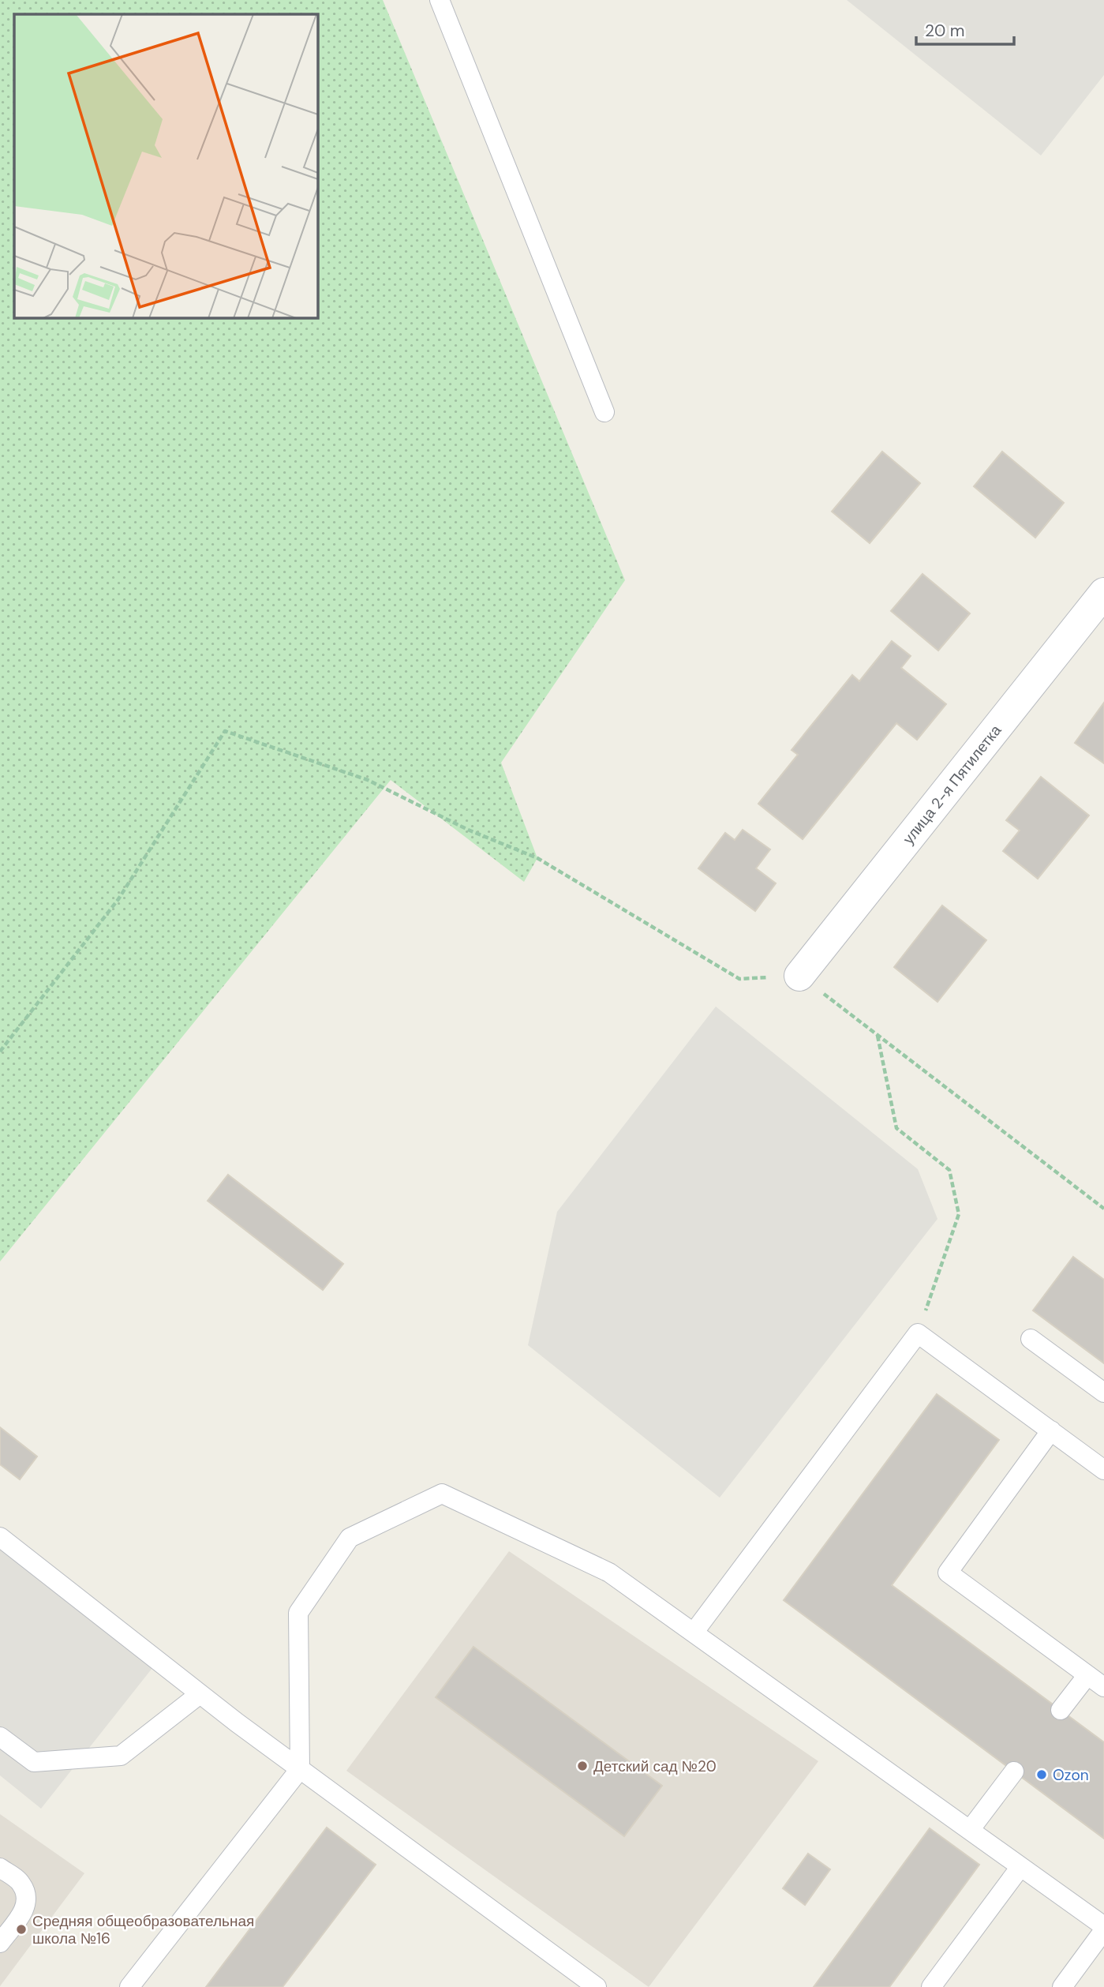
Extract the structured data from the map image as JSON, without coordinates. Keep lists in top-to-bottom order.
{
  "streets": {
    "street": ["улица 2-я Пятилетка"]
  },
  "places": ["Детский сад №20", "Ozon", "Средняя общеобразовательная школа №16"],
  "scale_bar": "20 m"
}
